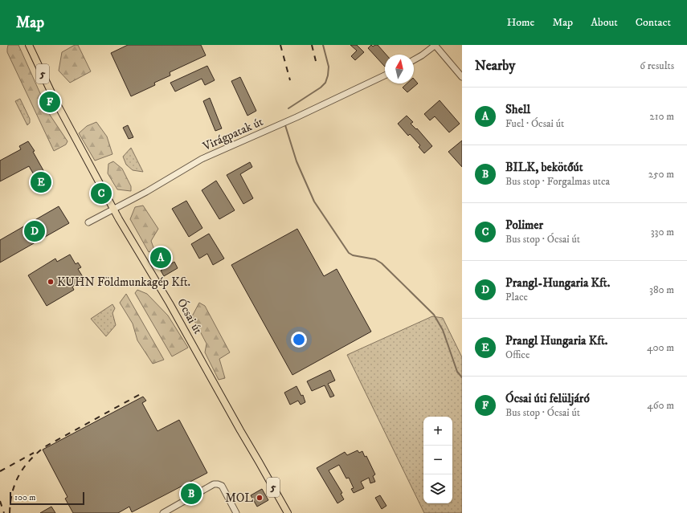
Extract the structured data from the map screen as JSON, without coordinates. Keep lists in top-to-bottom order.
{
  "streets": {
    "main road": ["5", "Ócsai út"],
    "street": ["Virágpatak út"]
  },
  "crossings": [
    ["Virágpatak út", "Ócsai út"]
  ],
  "places": ["KUHN Földmunkagép Kft.", "MOL"],
  "scale_bar": "100 m",
  "north": "top",
  "page": {
    "header": "Map",
    "nav": [
      "Home",
      "Map",
      "About",
      "Contact"
    ],
    "heading": ["Nearby", "6 results"],
    "list": [
      {
        "mark": "A",
        "name": "Shell",
        "note": "Fuel · Ócsai út",
        "value": "210 m"
      },
      {
        "mark": "B",
        "name": "BILK, bekötőút",
        "note": "Bus stop · Forgalmas utca",
        "value": "250 m"
      },
      {
        "mark": "C",
        "name": "Polimer",
        "note": "Bus stop · Ócsai út",
        "value": "330 m"
      },
      {
        "mark": "D",
        "name": "Prangl-Hungaria Kft.",
        "note": "Place",
        "value": "380 m"
      },
      {
        "mark": "E",
        "name": "Prangl Hungaria Kft.",
        "note": "Office",
        "value": "400 m"
      },
      {
        "mark": "F",
        "name": "Ócsai úti felüljáró",
        "note": "Bus stop · Ócsai út",
        "value": "460 m"
      }
    ],
    "pins": [
      "F",
      "E",
      "C",
      "D",
      "A",
      "B"
    ],
    "map_buttons": ["+", "−"],
    "scale": "100 m"
  }
}
